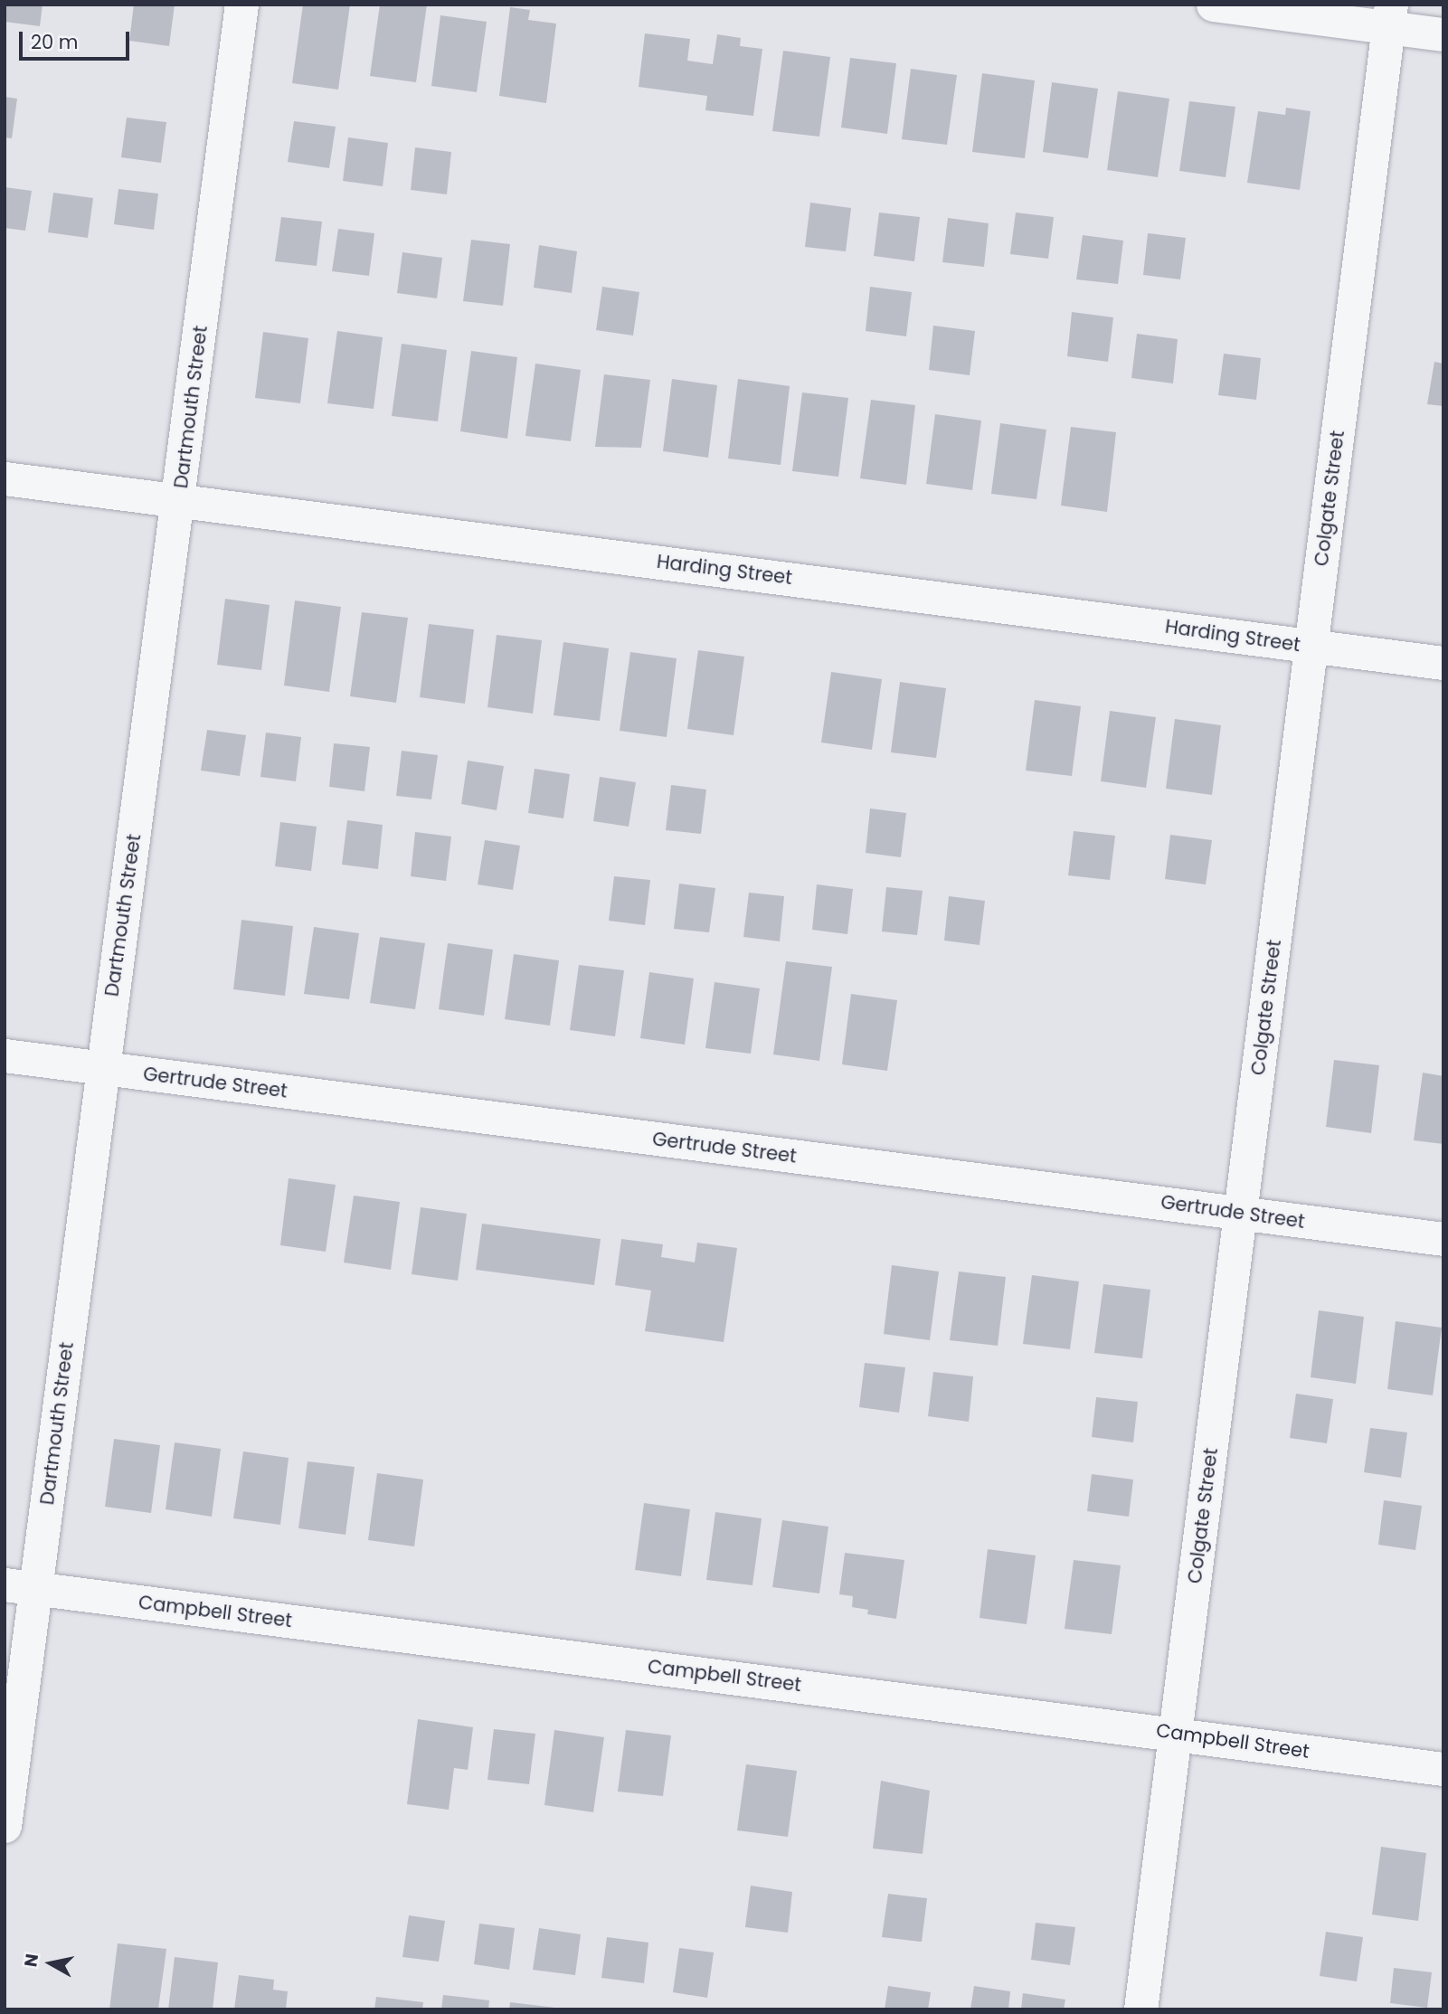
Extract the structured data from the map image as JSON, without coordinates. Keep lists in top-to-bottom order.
{
  "streets": {
    "street": [
      "Dartmouth Street",
      "Colgate Street",
      "Harding Street",
      "Gertrude Street",
      "Campbell Street"
    ]
  },
  "crossings": [
    ["Dartmouth Street", "Harding Street"],
    ["Dartmouth Street", "Gertrude Street"],
    ["Dartmouth Street", "Campbell Street"],
    ["Colgate Street", "Harding Street"],
    ["Colgate Street", "Gertrude Street"],
    ["Colgate Street", "Campbell Street"]
  ],
  "scale_bar": "20 m",
  "north": "left"
}
